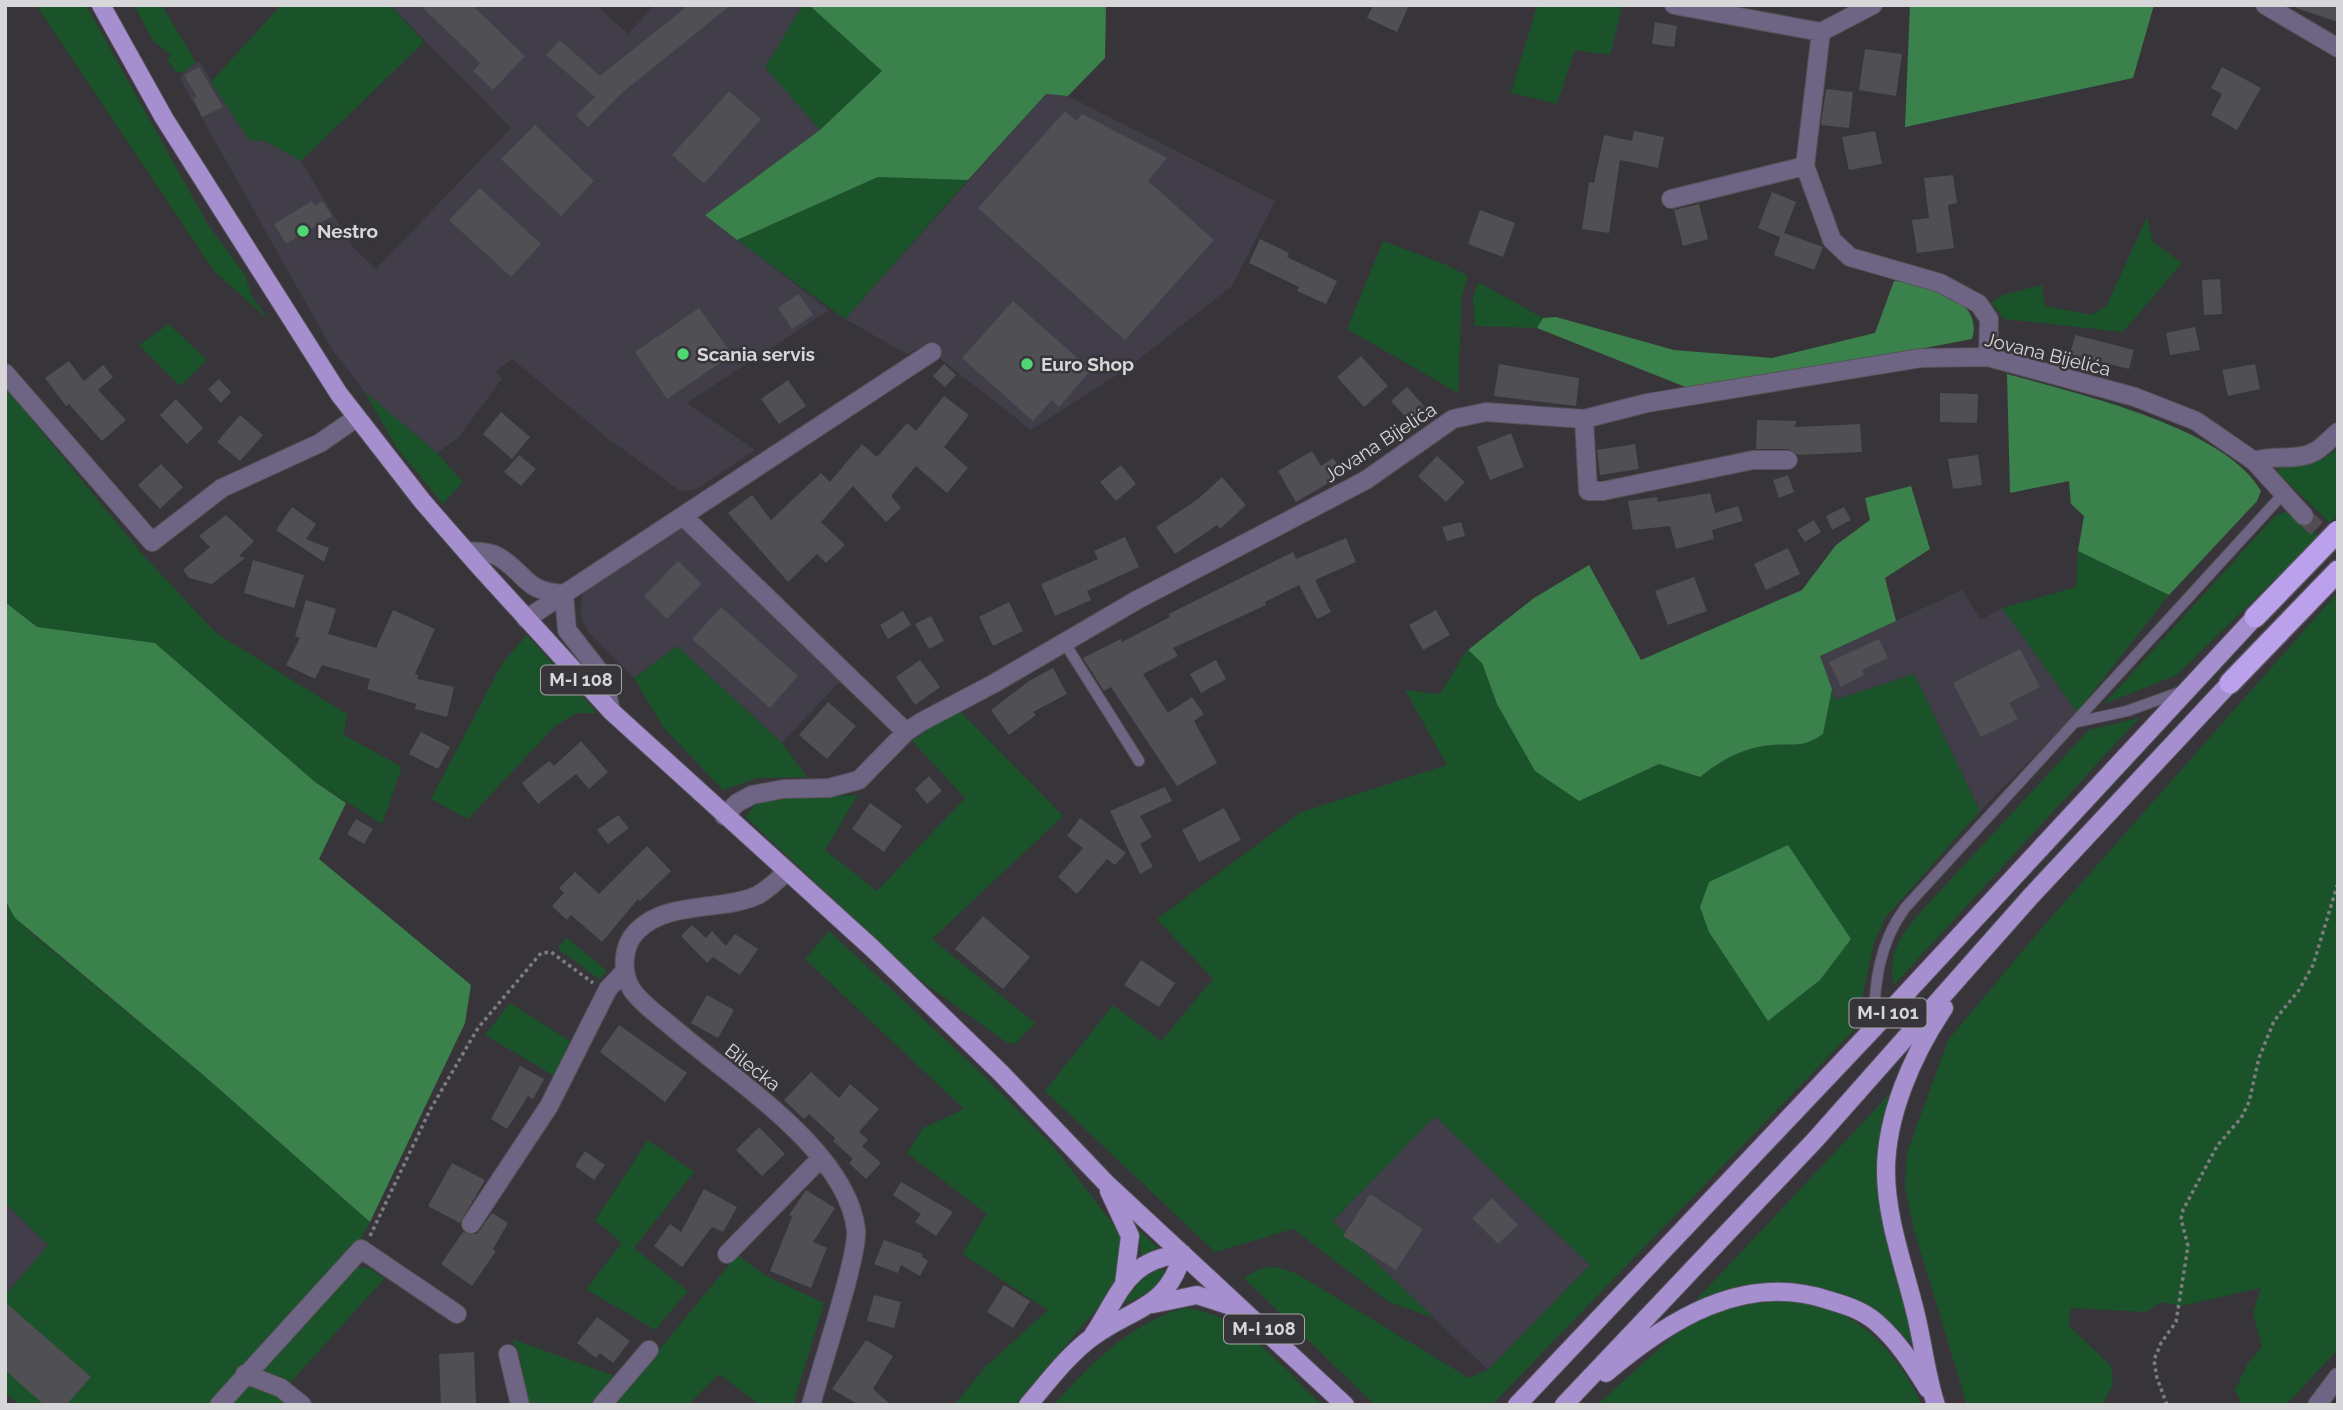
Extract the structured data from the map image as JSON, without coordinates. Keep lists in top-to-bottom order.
{
  "streets": {
    "highway": ["M-I 101"],
    "main road": ["M-I 108"],
    "street": ["Jovana Bijelića", "Bilećka"]
  },
  "crossings": [
    ["Jovana Bijelića", "M-I 108"]
  ],
  "places": ["Nestro", "Scania servis", "Euro Shop"]
}
